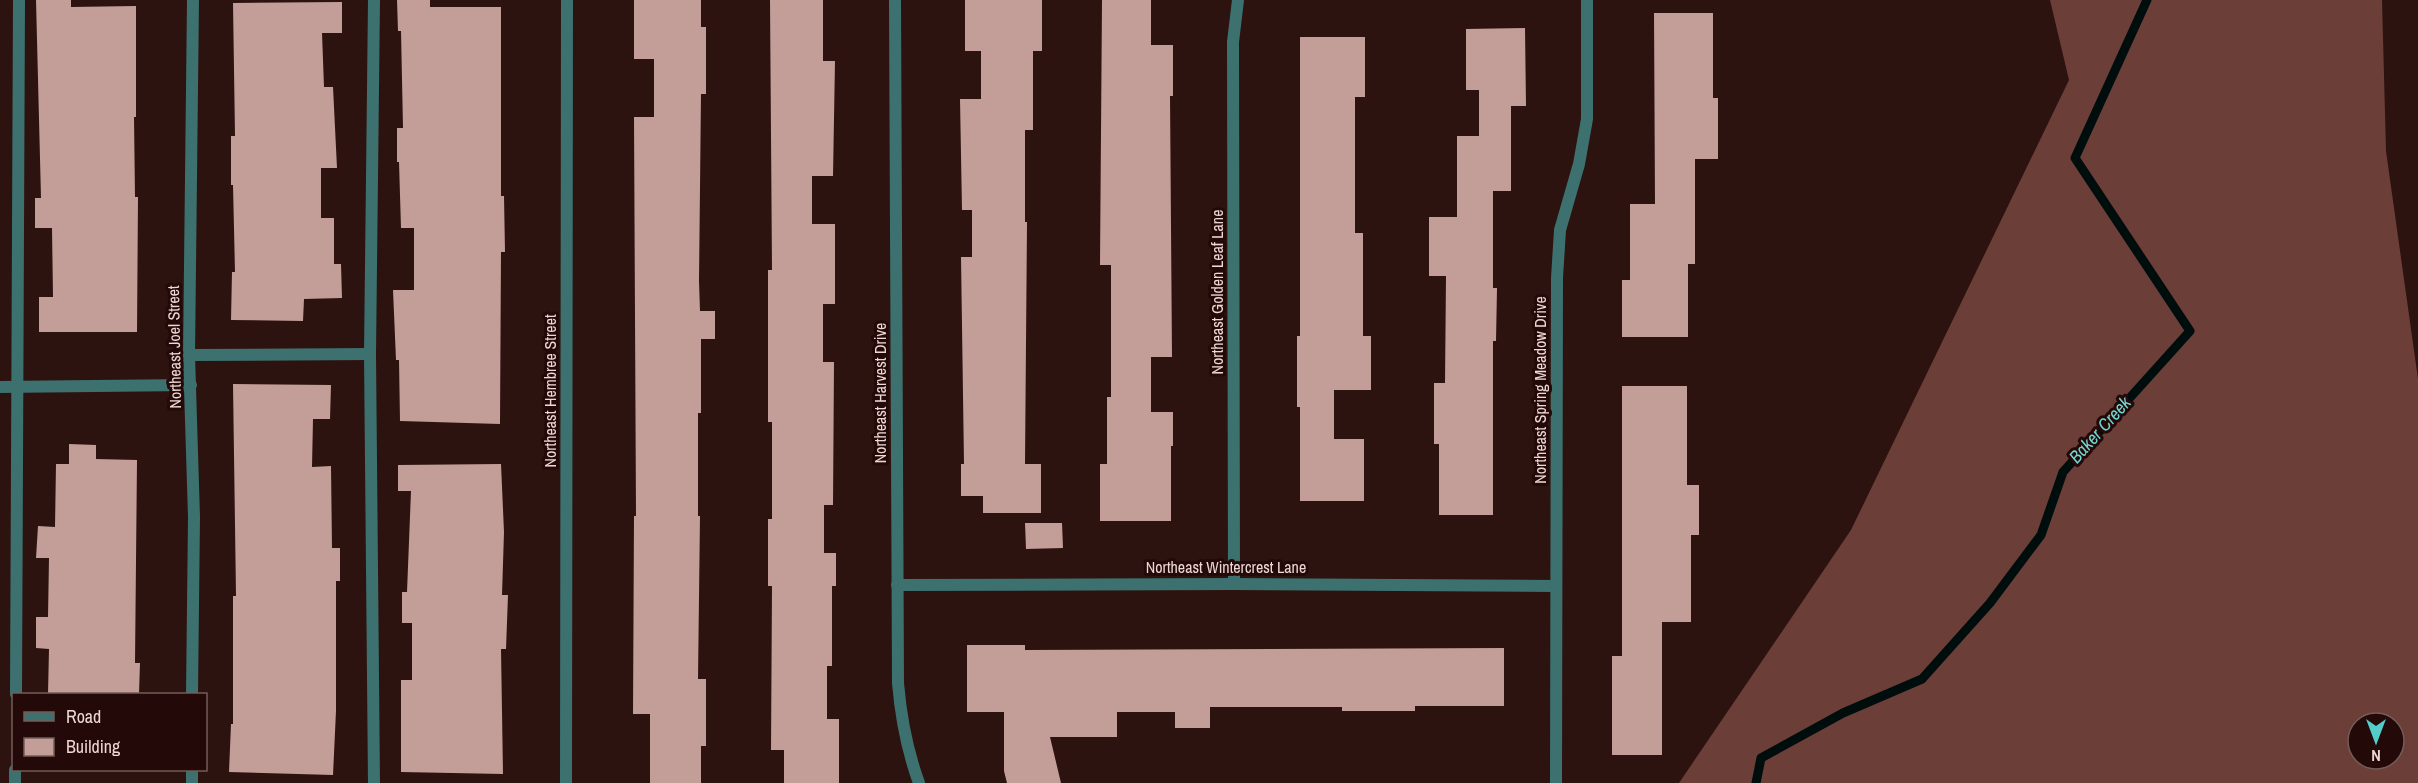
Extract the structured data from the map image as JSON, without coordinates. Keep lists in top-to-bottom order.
{
  "streets": {
    "street": [
      "Northeast Golden Leaf Lane",
      "Northeast Joel Street",
      "Northeast Spring Meadow Drive",
      "Northeast Hembree Street",
      "Northeast Harvest Drive",
      "Northeast Wintercrest Lane"
    ]
  },
  "crossings": [
    ["Northeast Golden Leaf Lane", "Northeast Wintercrest Lane"],
    ["Northeast Spring Meadow Drive", "Northeast Wintercrest Lane"],
    ["Northeast Harvest Drive", "Northeast Wintercrest Lane"]
  ],
  "water": ["Baker Creek"],
  "legend": ["Road", "Building"],
  "north": "bottom"
}
